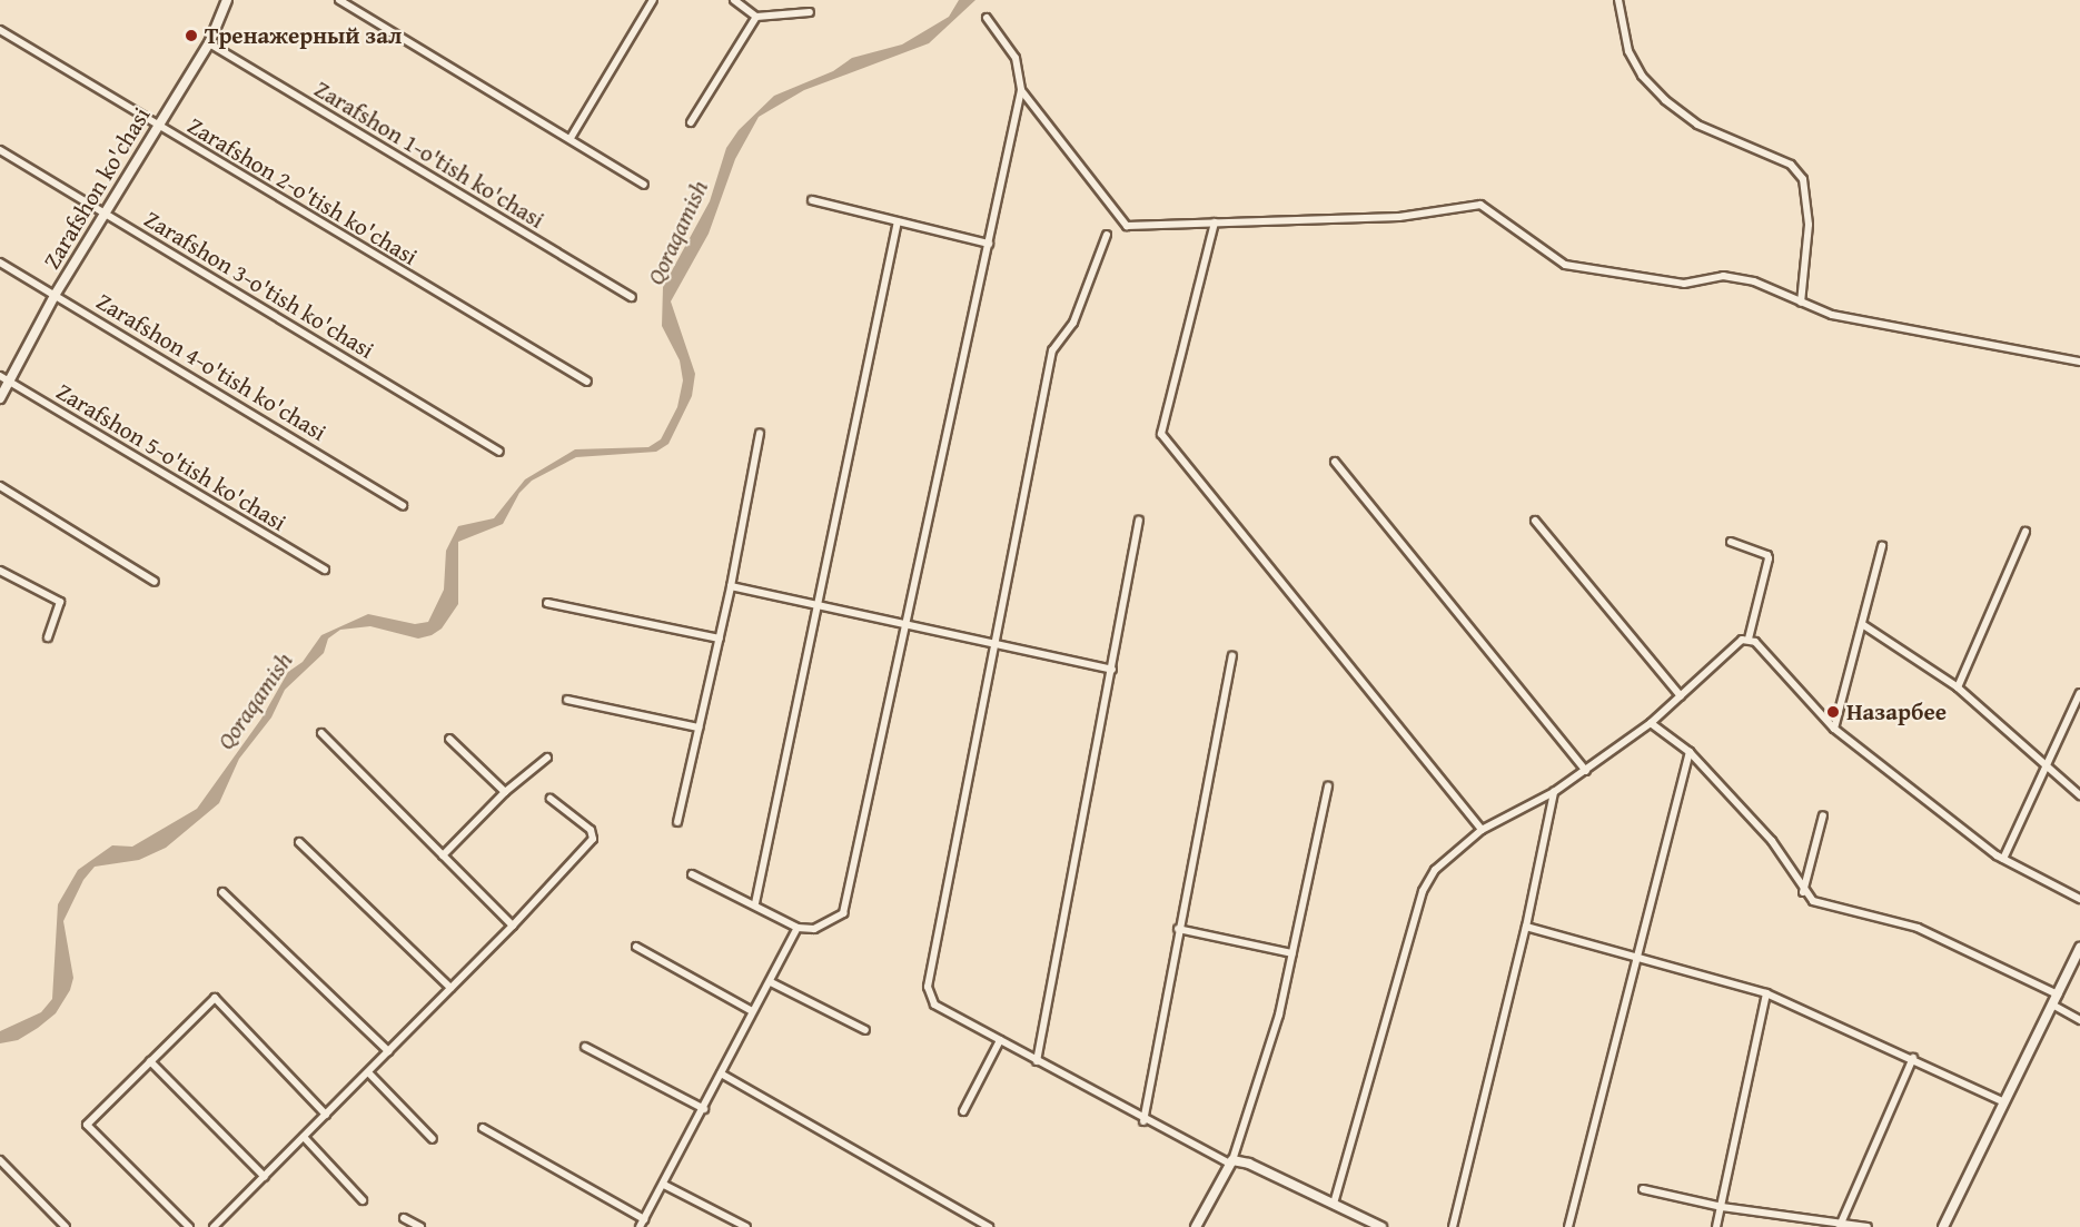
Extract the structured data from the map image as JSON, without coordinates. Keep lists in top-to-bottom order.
{
  "streets": {
    "street": [
      "Zarafshon 1-o'tish ko'chasi",
      "Zarafshon ko'chasi",
      "Zarafshon 2-o'tish ko'chasi",
      "Zarafshon 3-o'tish ko'chasi",
      "Zarafshon 4-o'tish ko'chasi",
      "Zarafshon 5-o'tish ko'chasi"
    ]
  },
  "crossings": [
    ["Zarafshon 1-o'tish ko'chasi", "Zarafshon ko'chasi"],
    ["Zarafshon ko'chasi", "Zarafshon 2-o'tish ko'chasi"],
    ["Zarafshon ko'chasi", "Zarafshon 3-o'tish ko'chasi"],
    ["Zarafshon ko'chasi", "Zarafshon 4-o'tish ko'chasi"],
    ["Zarafshon ko'chasi", "Zarafshon 5-o'tish ko'chasi"]
  ],
  "water": ["Qoraqamish"],
  "places": ["Тренажерный зал", "Назарбее"]
}
